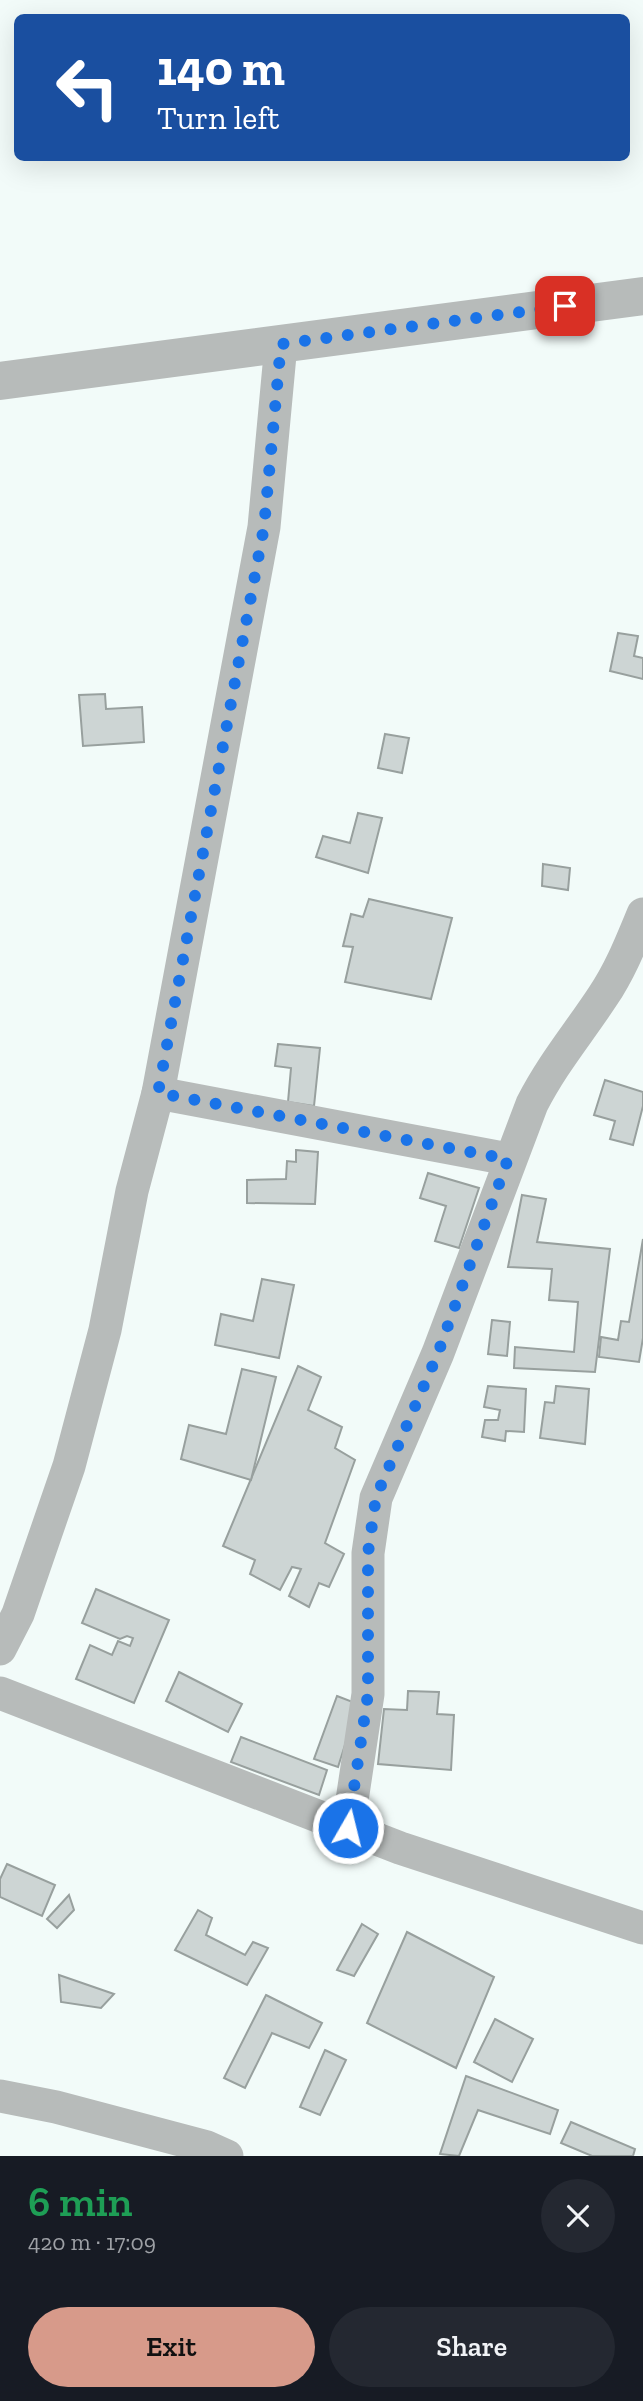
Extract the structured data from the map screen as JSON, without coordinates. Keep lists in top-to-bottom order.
{
  "page": {
    "turn": ["140 m", "Turn left"],
    "heading": ["6 min", "420 m · 17:09"],
    "buttons": ["Exit", "Share"]
  }
}
